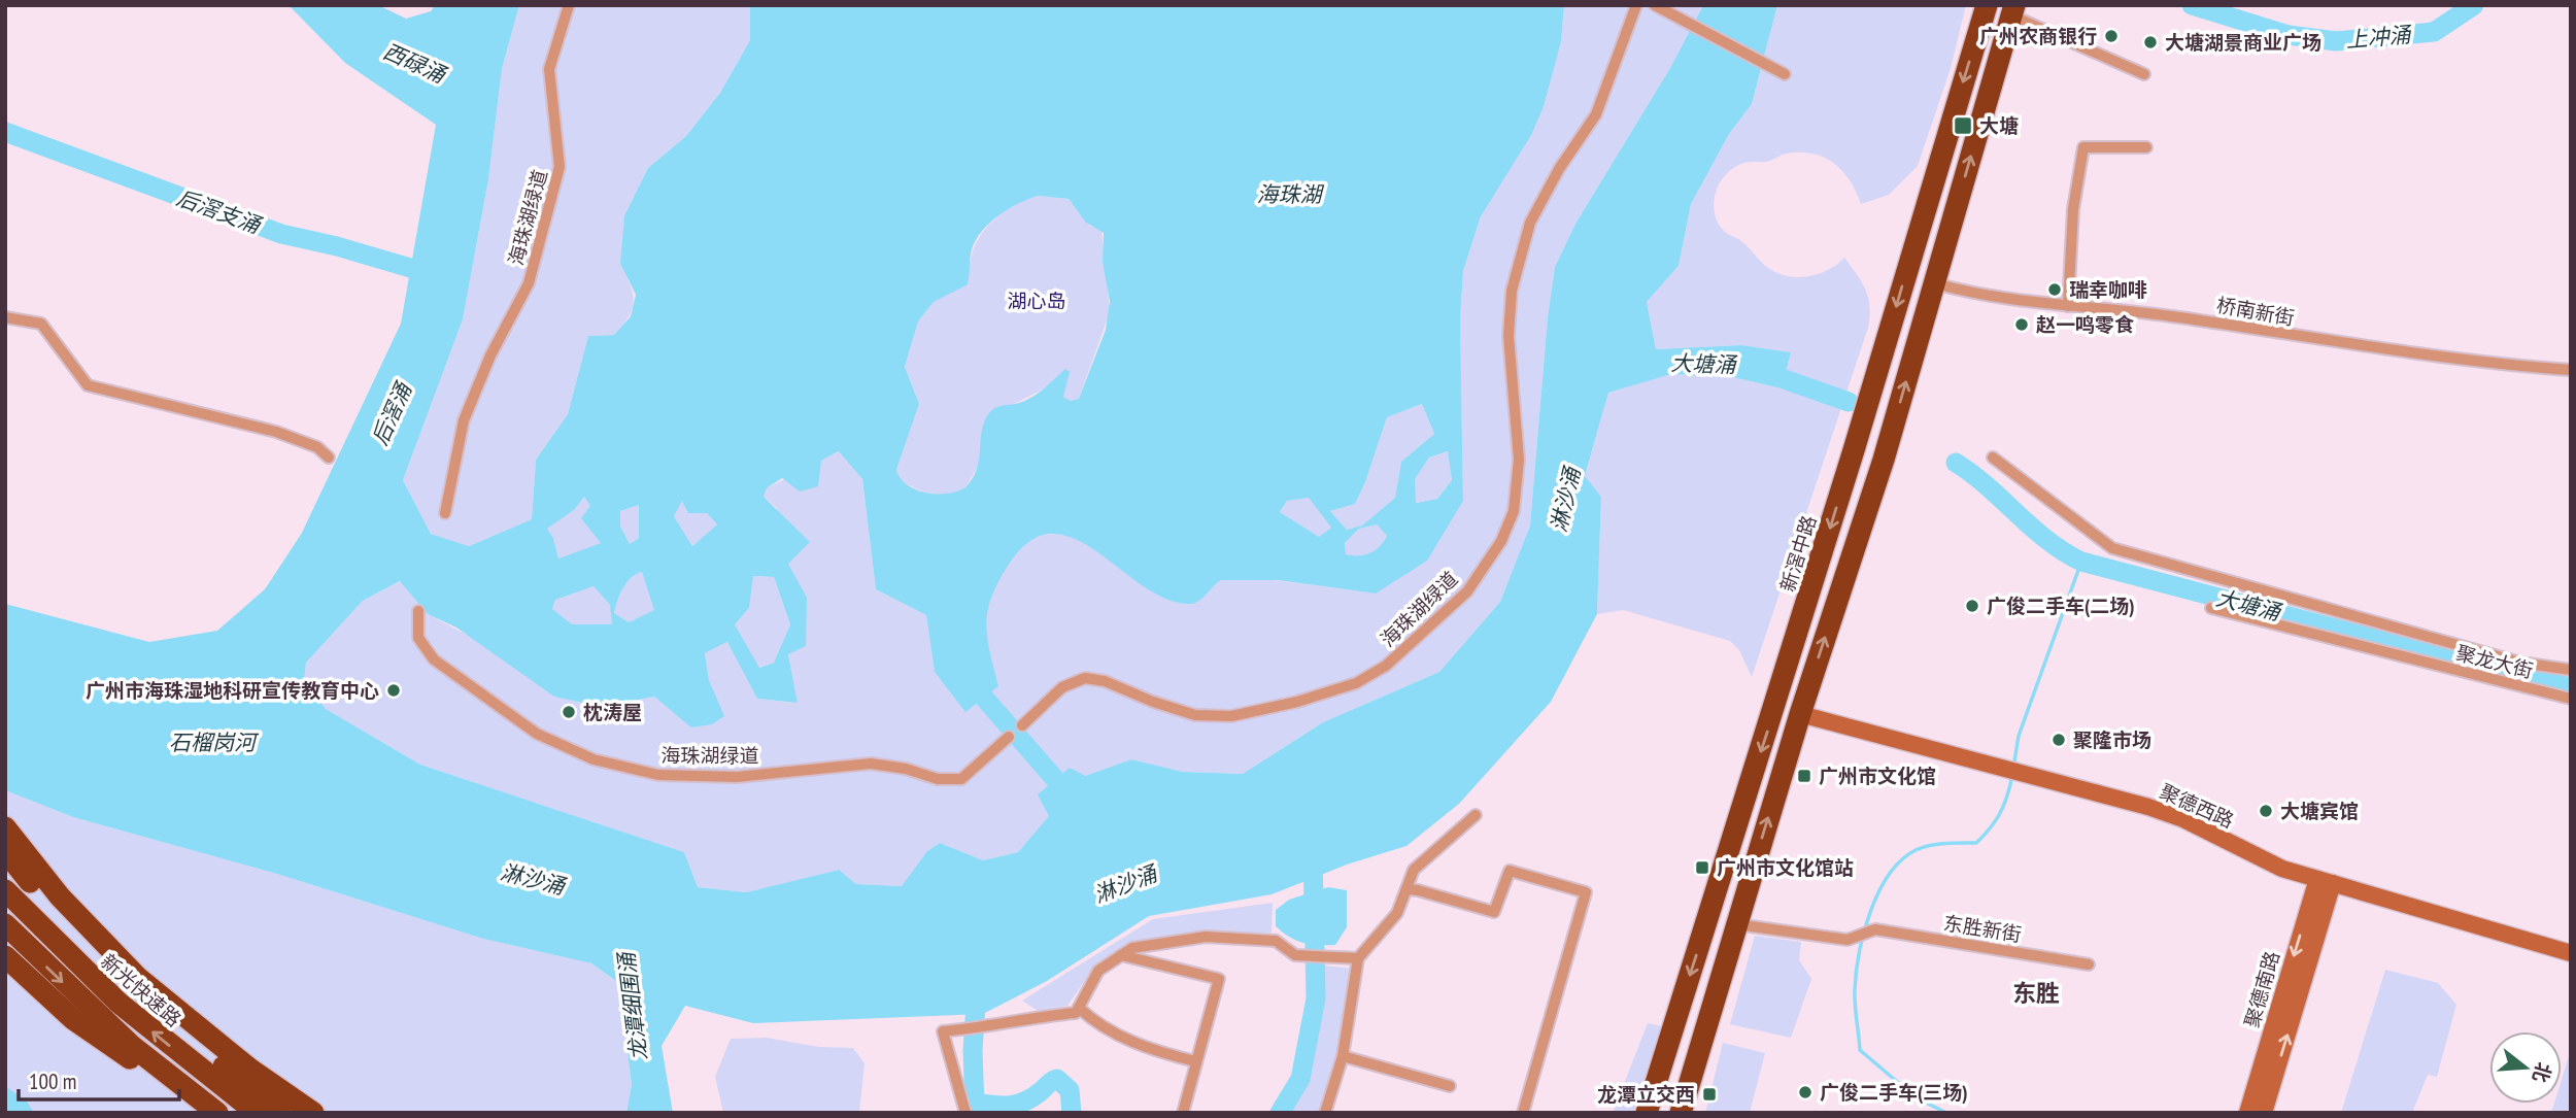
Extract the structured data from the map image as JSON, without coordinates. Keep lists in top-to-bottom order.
{
  "streets": {
    "highway": ["新滘中路", "新光快速路"],
    "street": [
      "海珠湖绿道",
      "桥南新街",
      "聚龙大街",
      "聚德西路",
      "东胜新街",
      "聚德南路"
    ]
  },
  "crossings": [
    ["聚德西路", "聚德南路"]
  ],
  "districts": ["东胜"],
  "water": [
    "上冲涌",
    "西碌涌",
    "海珠湖",
    "后滘支涌",
    "大塘涌",
    "后滘涌",
    "淋沙涌",
    "石榴岗河",
    "龙潭细围涌"
  ],
  "parks": ["湖心岛"],
  "places": {
    "other": [
      "广州农商银行",
      "大塘湖景商业广场",
      "瑞幸咖啡",
      "赵一鸣零食",
      "广俊二手车(二场)",
      "广州市海珠湿地科研宣传教育中心",
      "枕涛屋",
      "聚隆市场",
      "大塘宾馆",
      "广俊二手车(三场)"
    ],
    "transit": [
      "大塘",
      "广州市文化馆",
      "广州市文化馆站",
      "龙潭立交西"
    ]
  },
  "scale_bar": "100 m",
  "north": "right"
}
